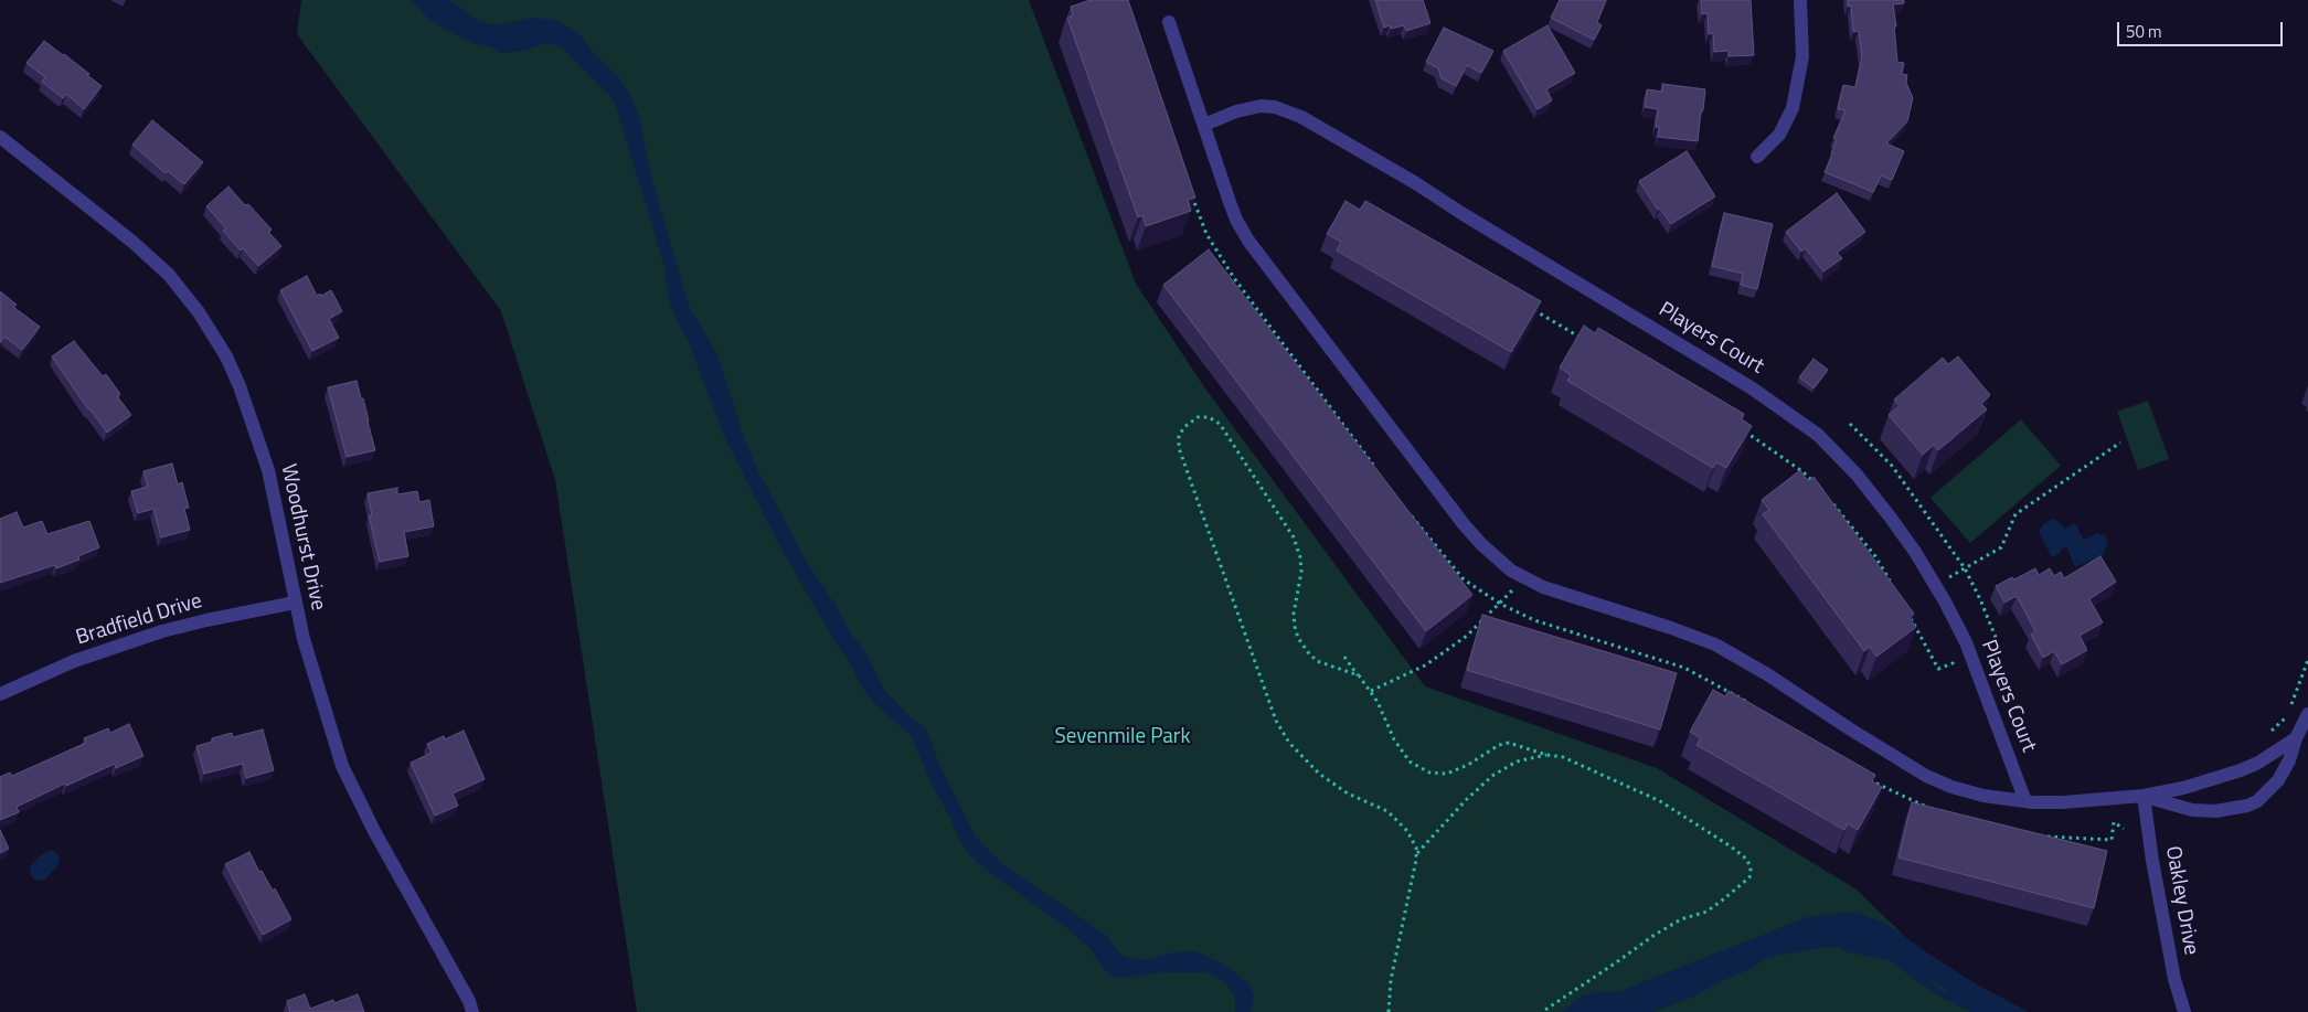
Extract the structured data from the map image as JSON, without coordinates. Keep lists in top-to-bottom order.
{
  "streets": {
    "street": [
      "Players Court",
      "Woodhurst Drive",
      "Bradfield Drive",
      "Oakley Drive"
    ]
  },
  "crossings": [
    ["Woodhurst Drive", "Bradfield Drive"]
  ],
  "parks": ["Sevenmile Park"],
  "scale_bar": "50 m"
}
